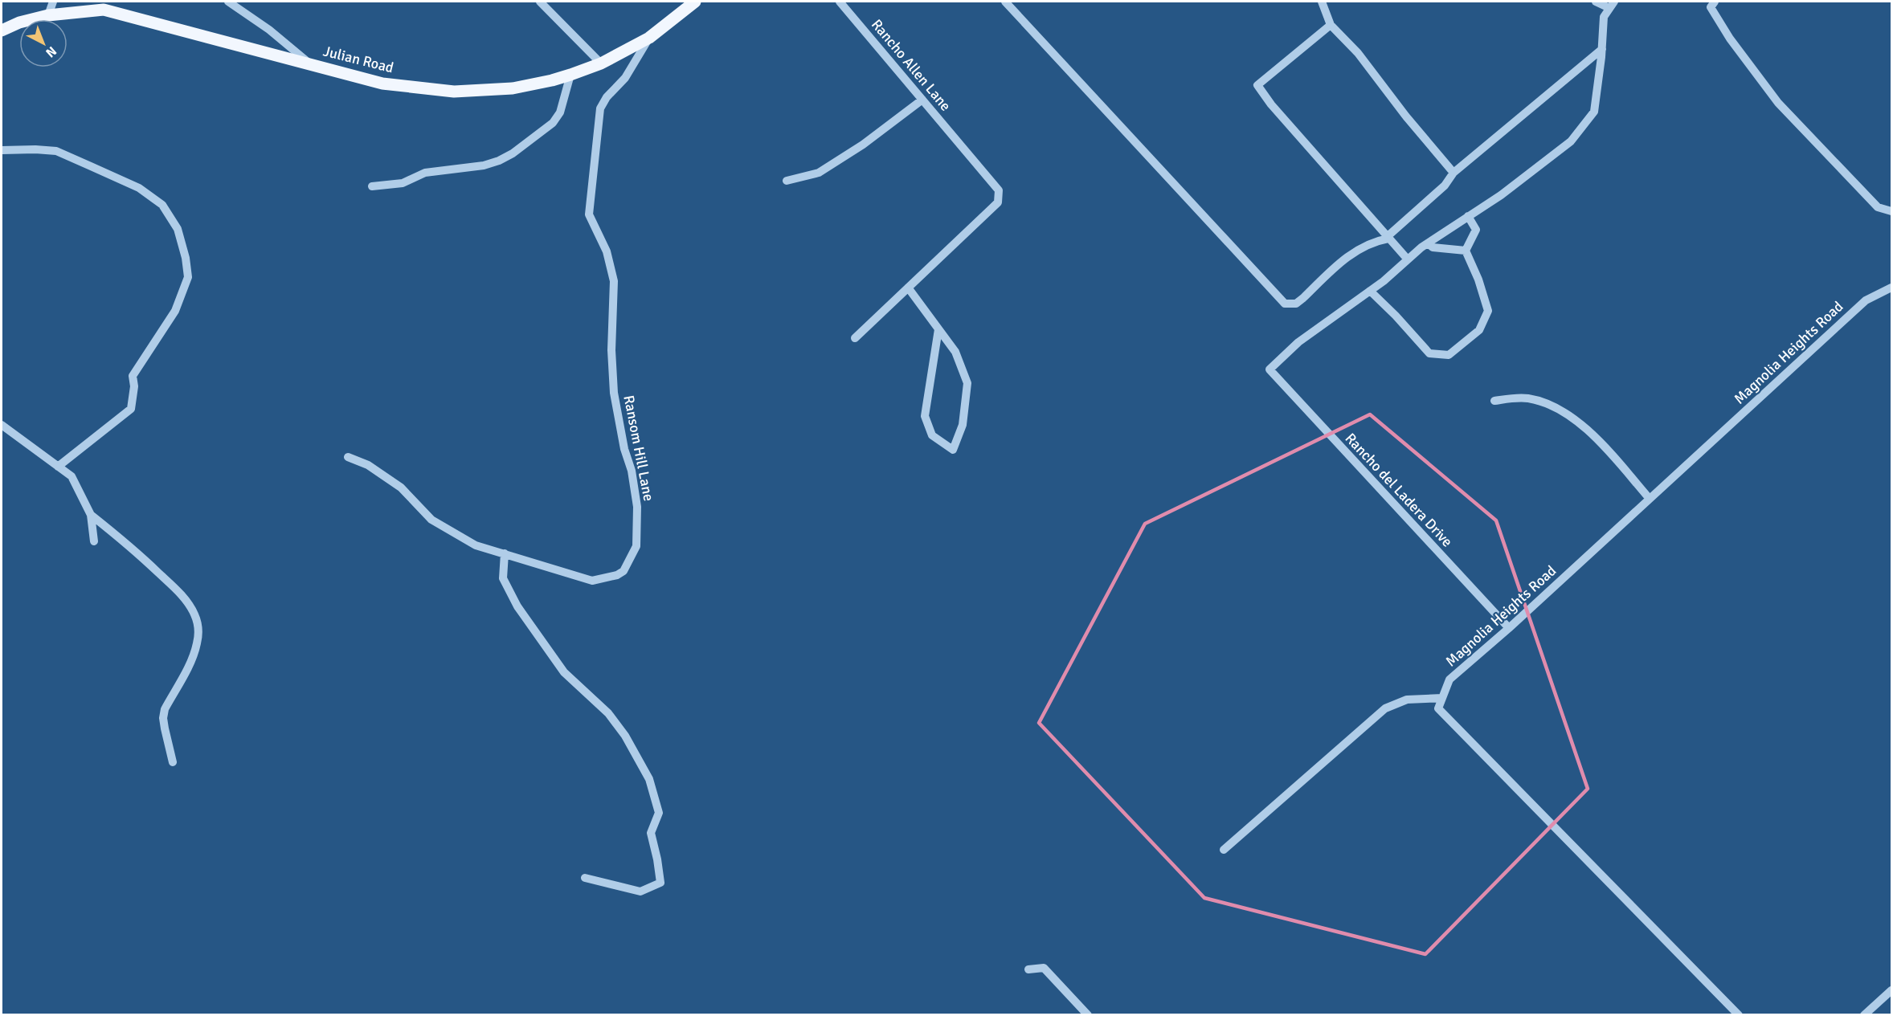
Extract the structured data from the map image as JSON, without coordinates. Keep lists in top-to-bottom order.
{
  "streets": {
    "main road": ["Julian Road"],
    "street": [
      "Rancho Allen Lane",
      "Magnolia Heights Road",
      "Ransom Hill Lane",
      "Rancho del Ladera Drive"
    ]
  },
  "crossings": [
    ["Julian Road", "Ransom Hill Lane"],
    ["Magnolia Heights Road", "Rancho del Ladera Drive"]
  ],
  "north": "bottom right"
}
